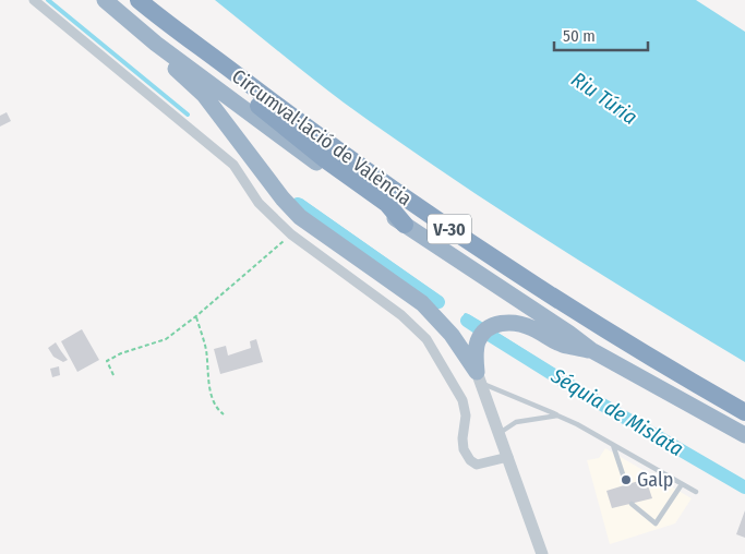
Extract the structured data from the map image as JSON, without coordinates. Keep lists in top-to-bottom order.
{
  "streets": {
    "highway": ["Circumval·lació de València", "V-30"]
  },
  "water": ["Riu Túria", "Séquia de Mislata"],
  "places": ["Galp"],
  "scale_bar": "50 m"
}
